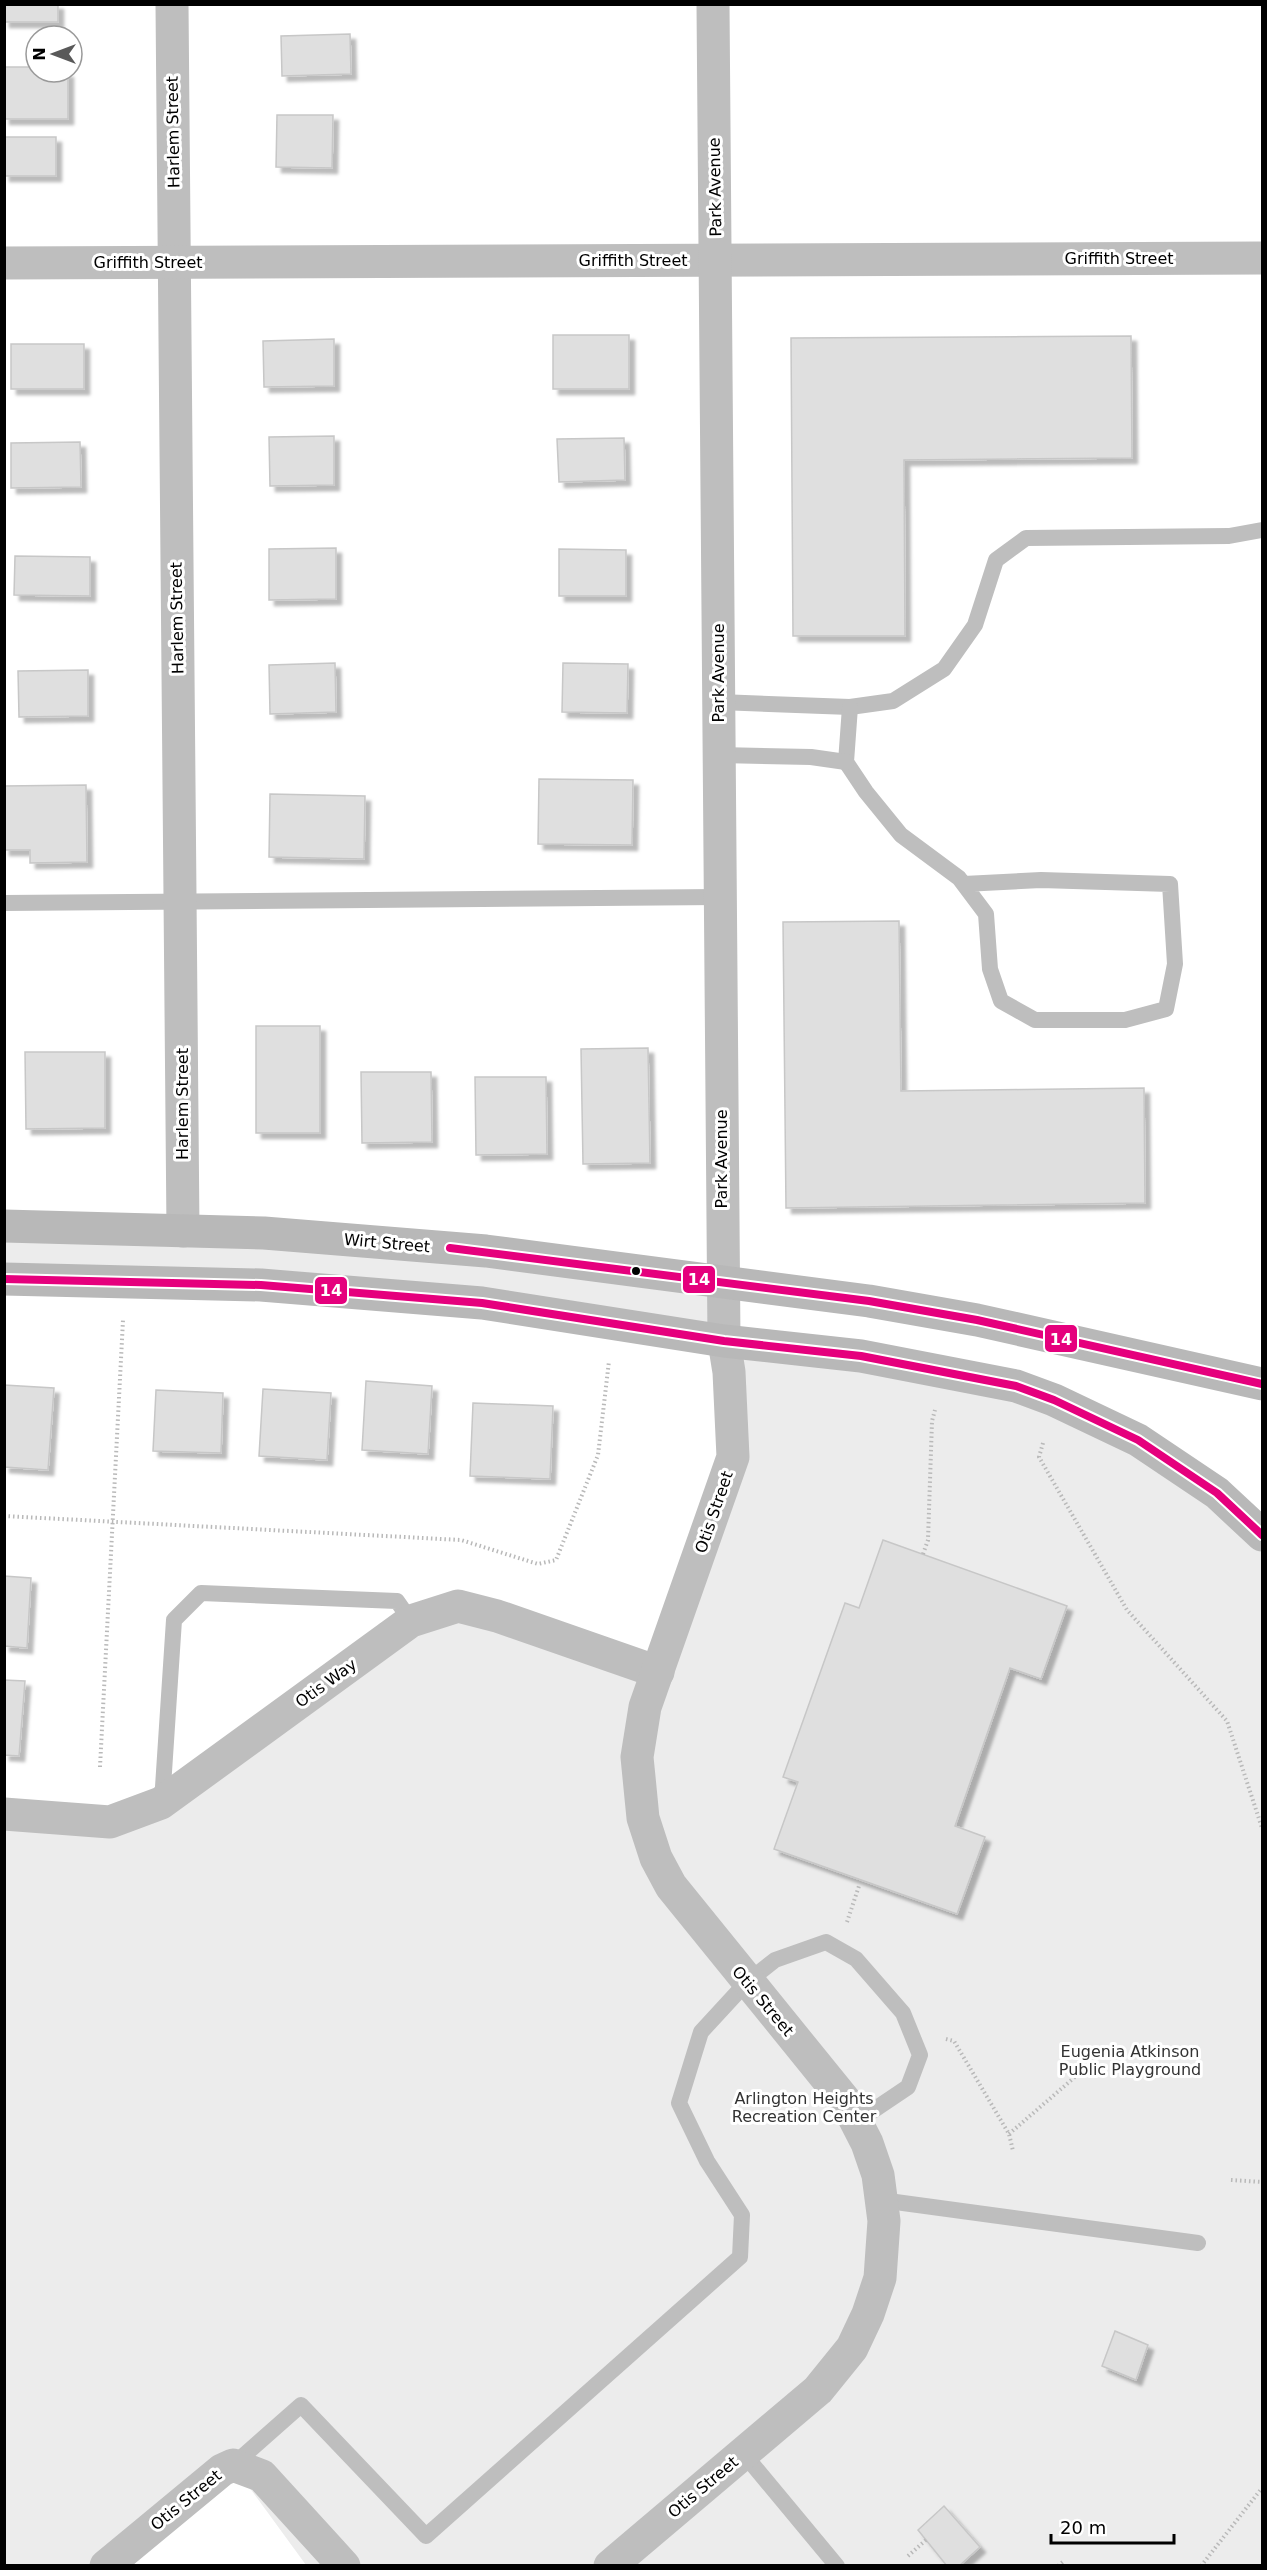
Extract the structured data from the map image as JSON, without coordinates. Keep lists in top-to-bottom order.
{
  "streets": {
    "main road": ["Wirt Street"],
    "street": [
      "Harlem Street",
      "Park Avenue",
      "Griffith Street",
      "Otis Street",
      "Otis Way"
    ]
  },
  "crossings": [
    ["Harlem Street", "Griffith Street"],
    ["Harlem Street", "Wirt Street"],
    ["Park Avenue", "Griffith Street"],
    ["Park Avenue", "Wirt Street"],
    ["Park Avenue", "Otis Street"],
    ["Otis Street", "Otis Way"]
  ],
  "parks": ["Eugenia Atkinson Public Playground", "Arlington Heights Recreation Center"],
  "lines": ["transit line 14"],
  "scale_bar": "20 m",
  "north": "left"
}
